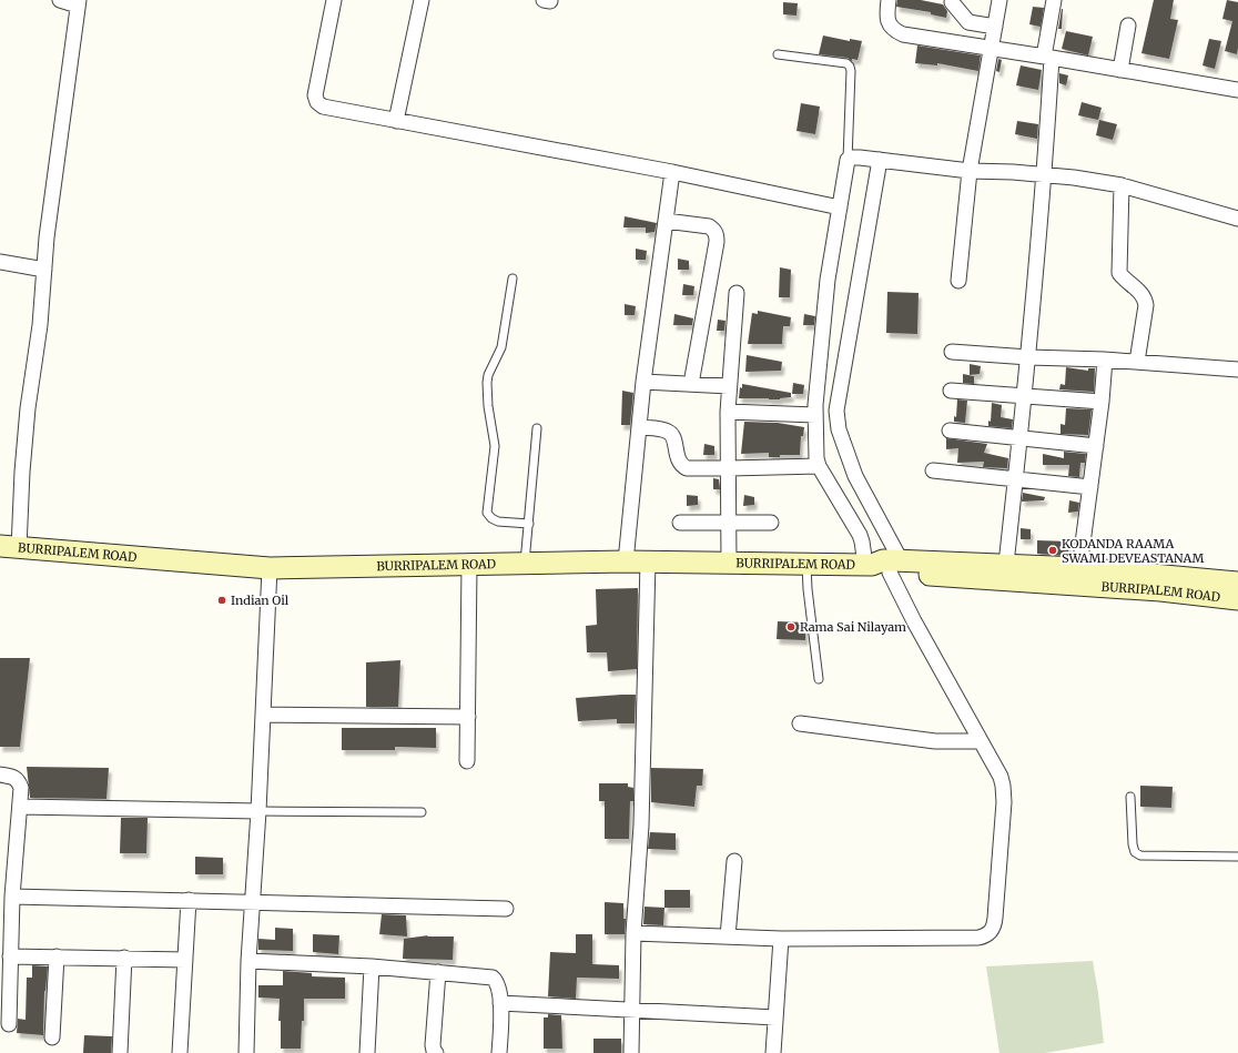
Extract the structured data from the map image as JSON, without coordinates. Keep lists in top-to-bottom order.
{
  "streets": {
    "main road": ["BURRIPALEM ROAD"]
  },
  "places": ["KODANDA RAAMA SWAMI DEVEASTANAM", "Indian Oil", "Rama Sai Nilayam"]
}
